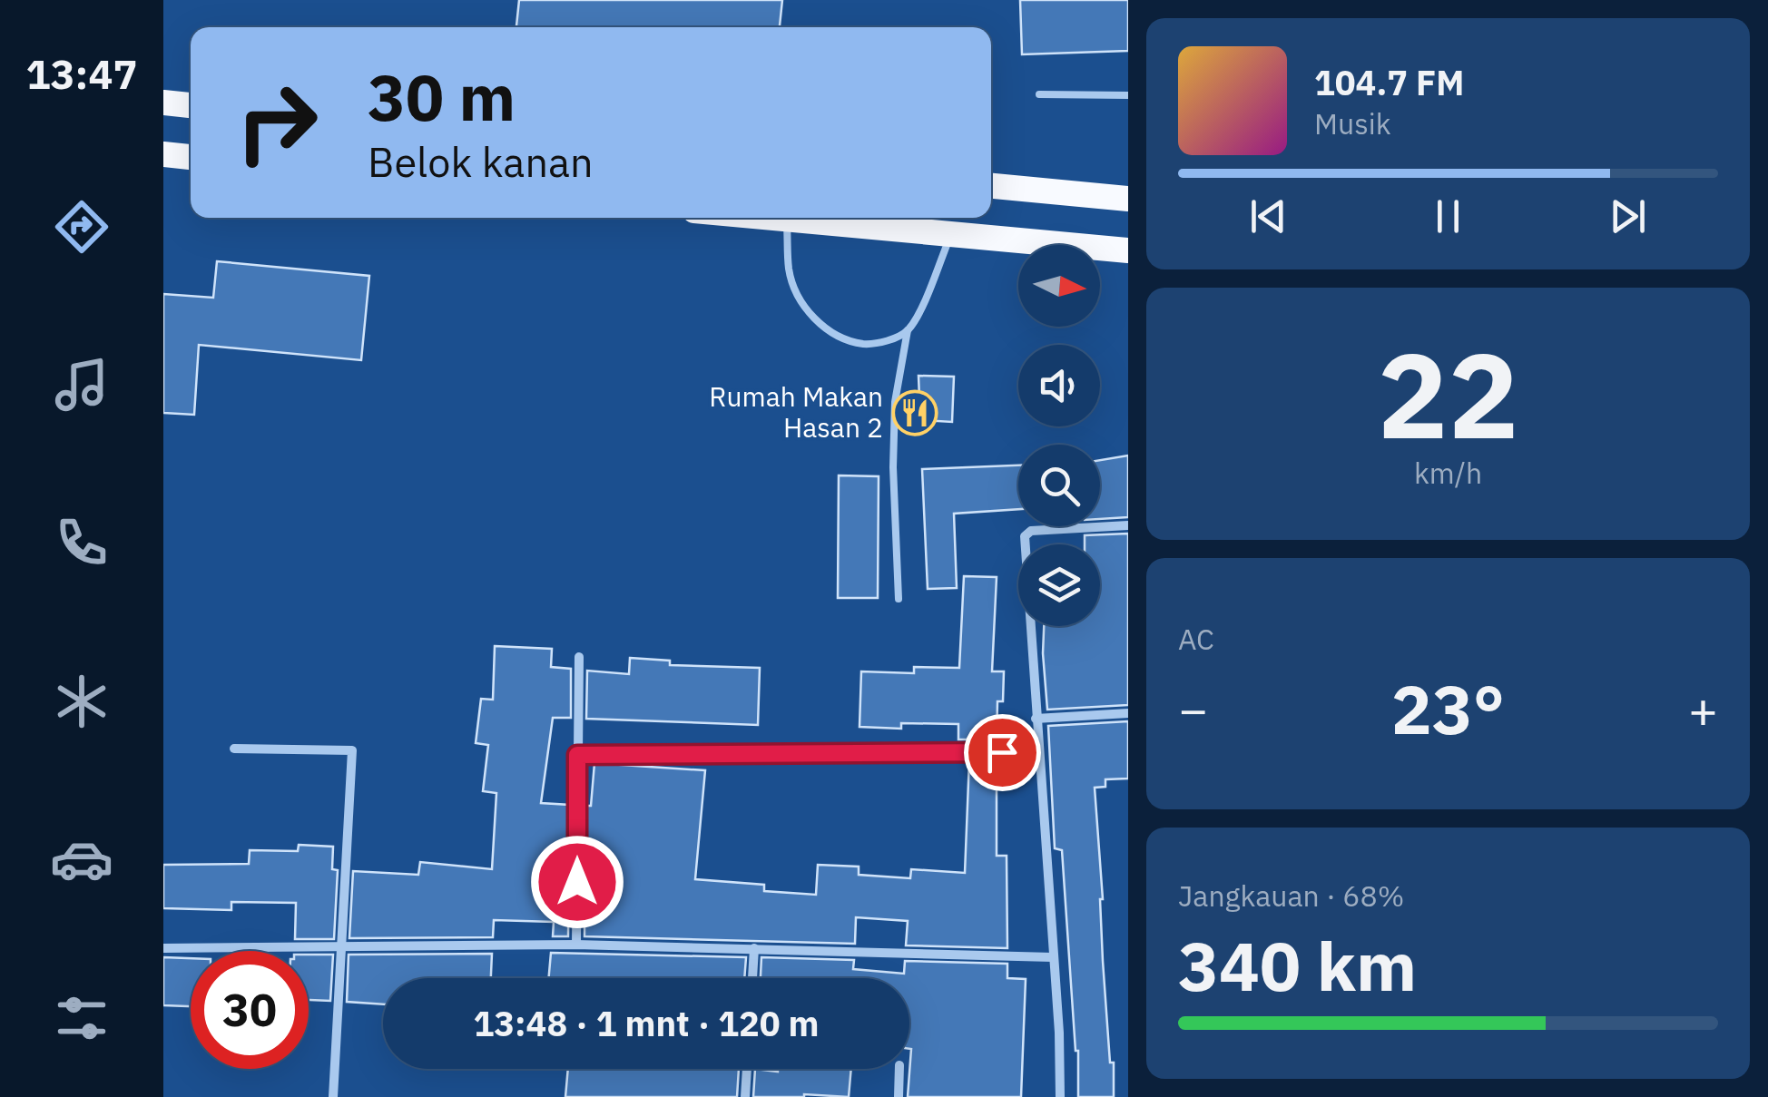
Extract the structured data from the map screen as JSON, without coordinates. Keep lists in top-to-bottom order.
{
  "places": {
    "restaurant": ["Rumah Makan Hasan 2"]
  },
  "north": "right",
  "page": {
    "tabs": "13:47",
    "turn": ["30 m", "Belok kanan"],
    "song": ["104.7 FM", "Musik"],
    "tile": [
      ["22", "km/h"],
      "AC",
      ["Jangkauan · 68%", "340 km"]
    ],
    "heat": ["−", "23°", "+"],
    "limit": "30",
    "trip": "13:48 · 1 mnt · 120 m"
  }
}
